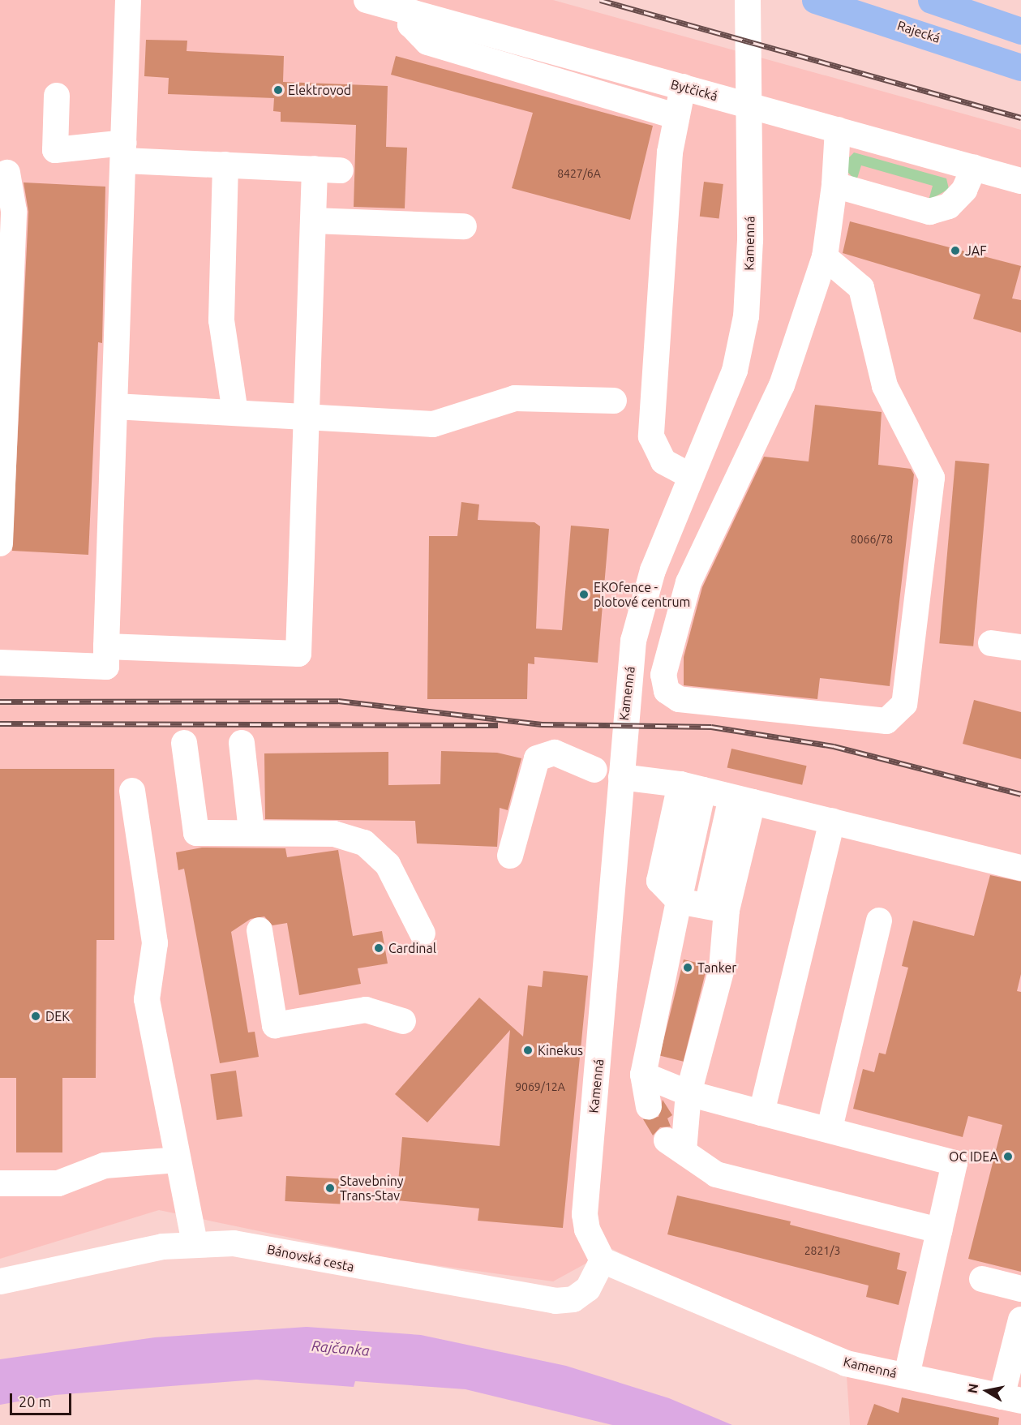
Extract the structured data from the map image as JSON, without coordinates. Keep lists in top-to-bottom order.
{
  "streets": {
    "main road": ["Rajecká"],
    "street": ["Bytčická", "Kamenná", "Bánovská cesta"]
  },
  "crossings": [
    ["Kamenná", "Bánovská cesta"]
  ],
  "water": ["Rajčanka"],
  "places": [
    "Elektrovod",
    "JAF",
    "EKOfence - plotové centrum",
    "Cardinal",
    "Tanker",
    "DEK",
    "Kinekus",
    "OC IDEA",
    "Stavebniny Trans-Stav"
  ],
  "house_numbers": [
    "8427/6A",
    "8066/78",
    "9069/12A",
    "2821/3"
  ],
  "scale_bar": "20 m",
  "north": "left"
}
